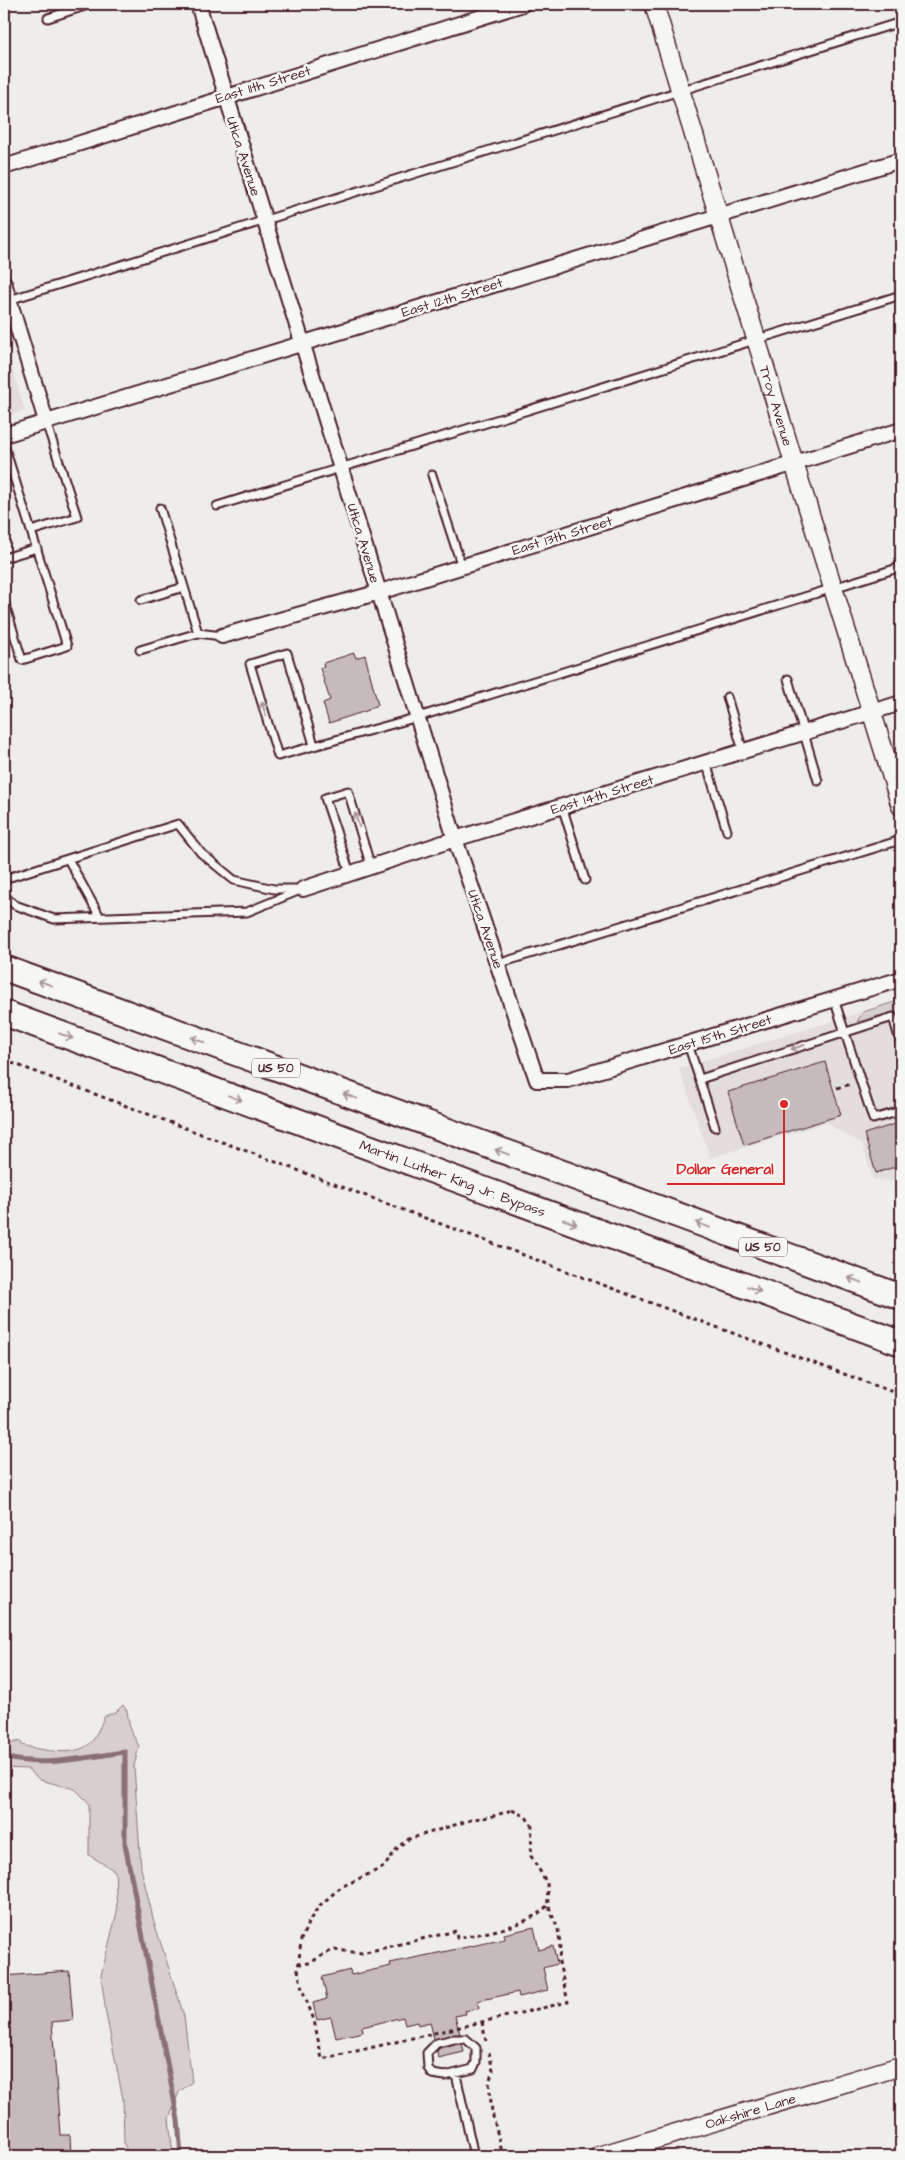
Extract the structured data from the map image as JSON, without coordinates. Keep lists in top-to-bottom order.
{
  "streets": {
    "highway": ["US 50", "Martin Luther King Jr. Bypass"],
    "street": [
      "East 11th Street",
      "Utica Avenue",
      "East 12th Street",
      "Troy Avenue",
      "East 13th Street",
      "East 14th Street",
      "East 15th Street",
      "Oakshire Lane"
    ]
  },
  "crossings": [
    ["East 11th Street", "Utica Avenue"],
    ["Utica Avenue", "East 12th Street"],
    ["Utica Avenue", "East 13th Street"],
    ["Utica Avenue", "East 14th Street"],
    ["Utica Avenue", "East 15th Street"],
    ["East 12th Street", "Troy Avenue"],
    ["Troy Avenue", "East 13th Street"],
    ["Troy Avenue", "East 14th Street"]
  ],
  "places": ["Dollar General"]
}
